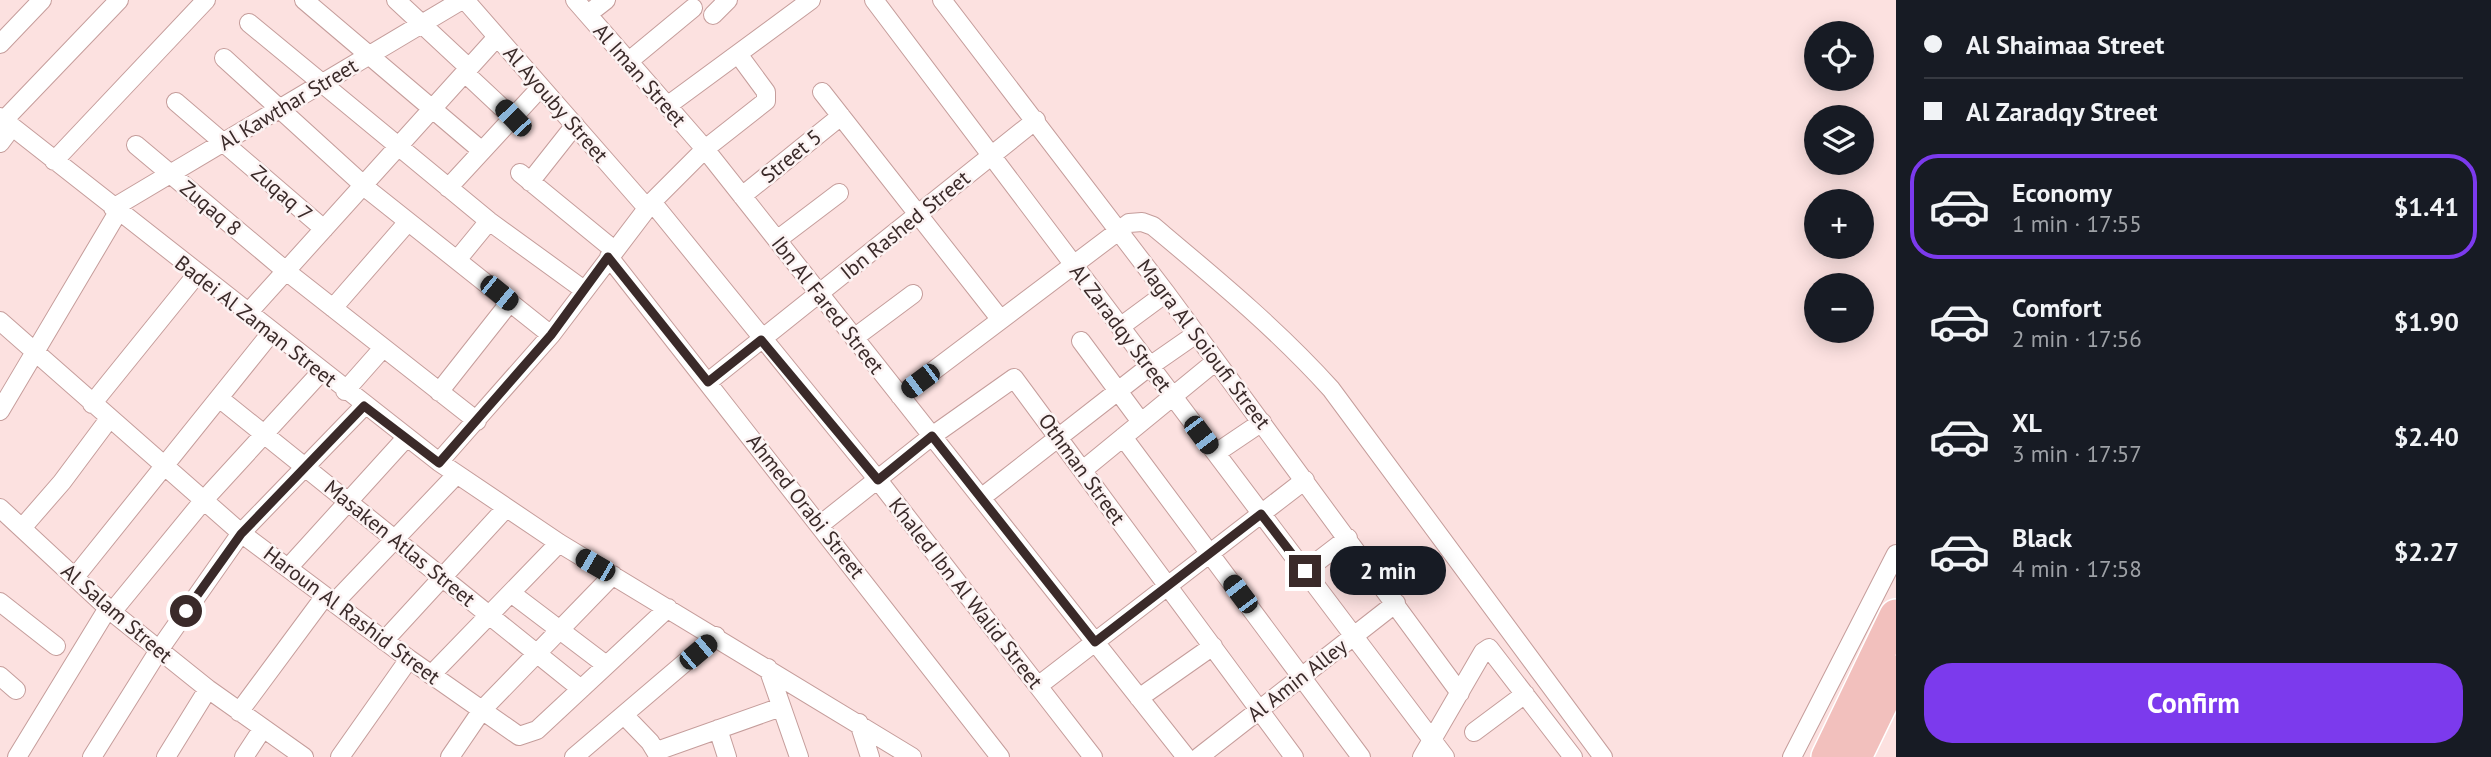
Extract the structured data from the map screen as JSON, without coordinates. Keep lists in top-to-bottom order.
{
  "streets": {
    "street": [
      "Al Iman Street",
      "Al Kawthar Street",
      "Al Ayouby Street",
      "Street 5",
      "Zuqaq 7",
      "Zuqaq 8",
      "Ibn Rashed Street",
      "Ibn Al Fared Street",
      "Badei Al Zaman Street",
      "Al Zaradqy Street",
      "Magra Al Soioufi Street",
      "Othman Street",
      "Ahmed Orabi Street",
      "Masaken Atlas Street",
      "Khaled Ibn Al Walid Street",
      "Al Salam Street",
      "Haroun Al Rashid Street",
      "Al Amin Alley"
    ]
  },
  "crossings": [
    ["Al Iman Street", "Ibn Al Fared Street"],
    ["Al Kawthar Street", "Al Ayouby Street"],
    ["Al Kawthar Street", "Zuqaq 7"],
    ["Al Kawthar Street", "Zuqaq 8"],
    ["Al Kawthar Street", "Badei Al Zaman Street"],
    ["Al Ayouby Street", "Ahmed Orabi Street"],
    ["Al Ayouby Street", "Khaled Ibn Al Walid Street"],
    ["Street 5", "Ibn Al Fared Street"],
    ["Ibn Rashed Street", "Ibn Al Fared Street"],
    ["Ibn Rashed Street", "Al Zaradqy Street"],
    ["Ibn Rashed Street", "Magra Al Soioufi Street"],
    ["Ibn Rashed Street", "Ahmed Orabi Street"],
    ["Ibn Rashed Street", "Khaled Ibn Al Walid Street"],
    ["Ibn Al Fared Street", "Othman Street"],
    ["Al Zaradqy Street", "Al Amin Alley"],
    ["Magra Al Soioufi Street", "Al Amin Alley"],
    ["Othman Street", "Ahmed Orabi Street"],
    ["Othman Street", "Khaled Ibn Al Walid Street"],
    ["Othman Street", "Al Amin Alley"],
    ["Masaken Atlas Street", "Haroun Al Rashid Street"]
  ],
  "page": {
    "banner": ["Al Shaimaa Street", "Al Zaradqy Street"],
    "map_buttons": ["+", "−"],
    "list": [
      {
        "name": "Economy",
        "note": "1 min · 17:55",
        "value": "$1.41"
      },
      {
        "name": "Comfort",
        "note": "2 min · 17:56",
        "value": "$1.90"
      },
      {
        "name": "XL",
        "note": "3 min · 17:57",
        "value": "$2.40"
      },
      {
        "name": "Black",
        "note": "4 min · 17:58",
        "value": "$2.27"
      }
    ],
    "bubble": "2 min",
    "buttons": "Confirm"
  }
}
